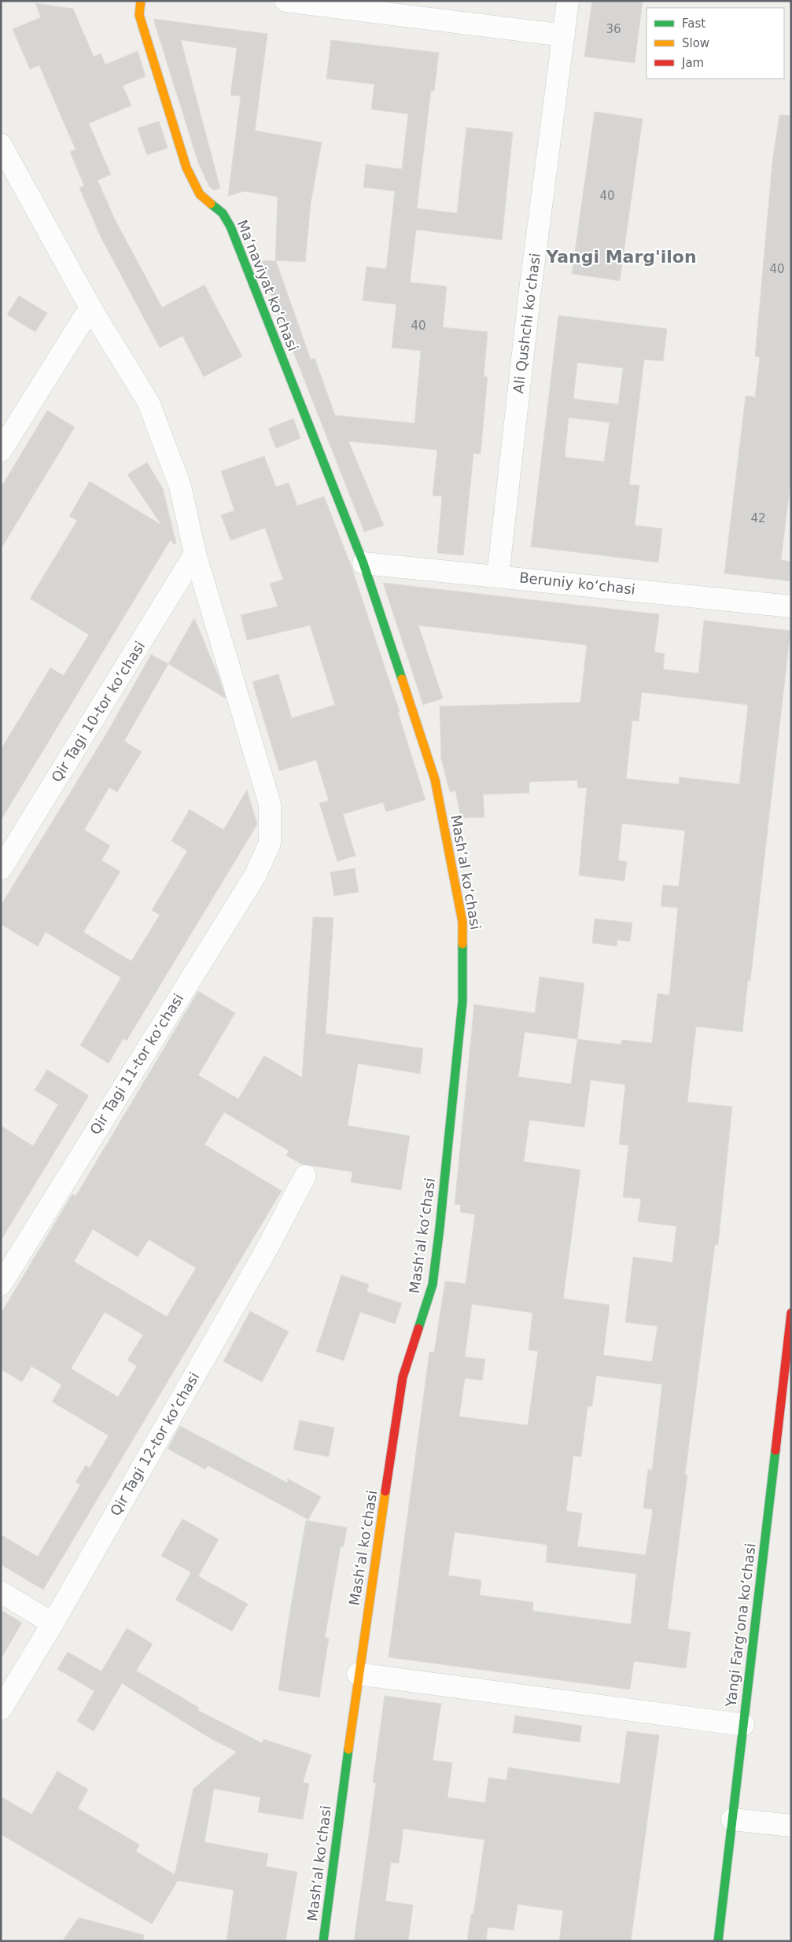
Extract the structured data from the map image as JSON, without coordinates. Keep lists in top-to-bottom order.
{
  "streets": {
    "street": [
      "Maʻnaviyat koʻchasi",
      "Ali Qushchi koʻchasi",
      "Beruniy koʻchasi",
      "Qir Tagi 10-tor koʼchasi",
      "Mashʻal koʻchasi",
      "Qir Tagi 11-tor koʼchasi",
      "Qir Tagi 12-tor koʼchasi",
      "Yangi Fargʻona koʻchasi"
    ]
  },
  "crossings": [
    ["Maʻnaviyat koʻchasi", "Beruniy koʻchasi"],
    ["Maʻnaviyat koʻchasi", "Mashʻal koʻchasi"],
    ["Ali Qushchi koʻchasi", "Beruniy koʻchasi"],
    ["Beruniy koʻchasi", "Mashʻal koʻchasi"],
    ["Qir Tagi 10-tor koʼchasi", "Qir Tagi 11-tor koʼchasi"]
  ],
  "districts": ["Yangi Marg'ilon"],
  "house_numbers": [
    "36",
    "40",
    "40",
    "40",
    "42"
  ],
  "legend": ["Fast", "Slow", "Jam"]
}
